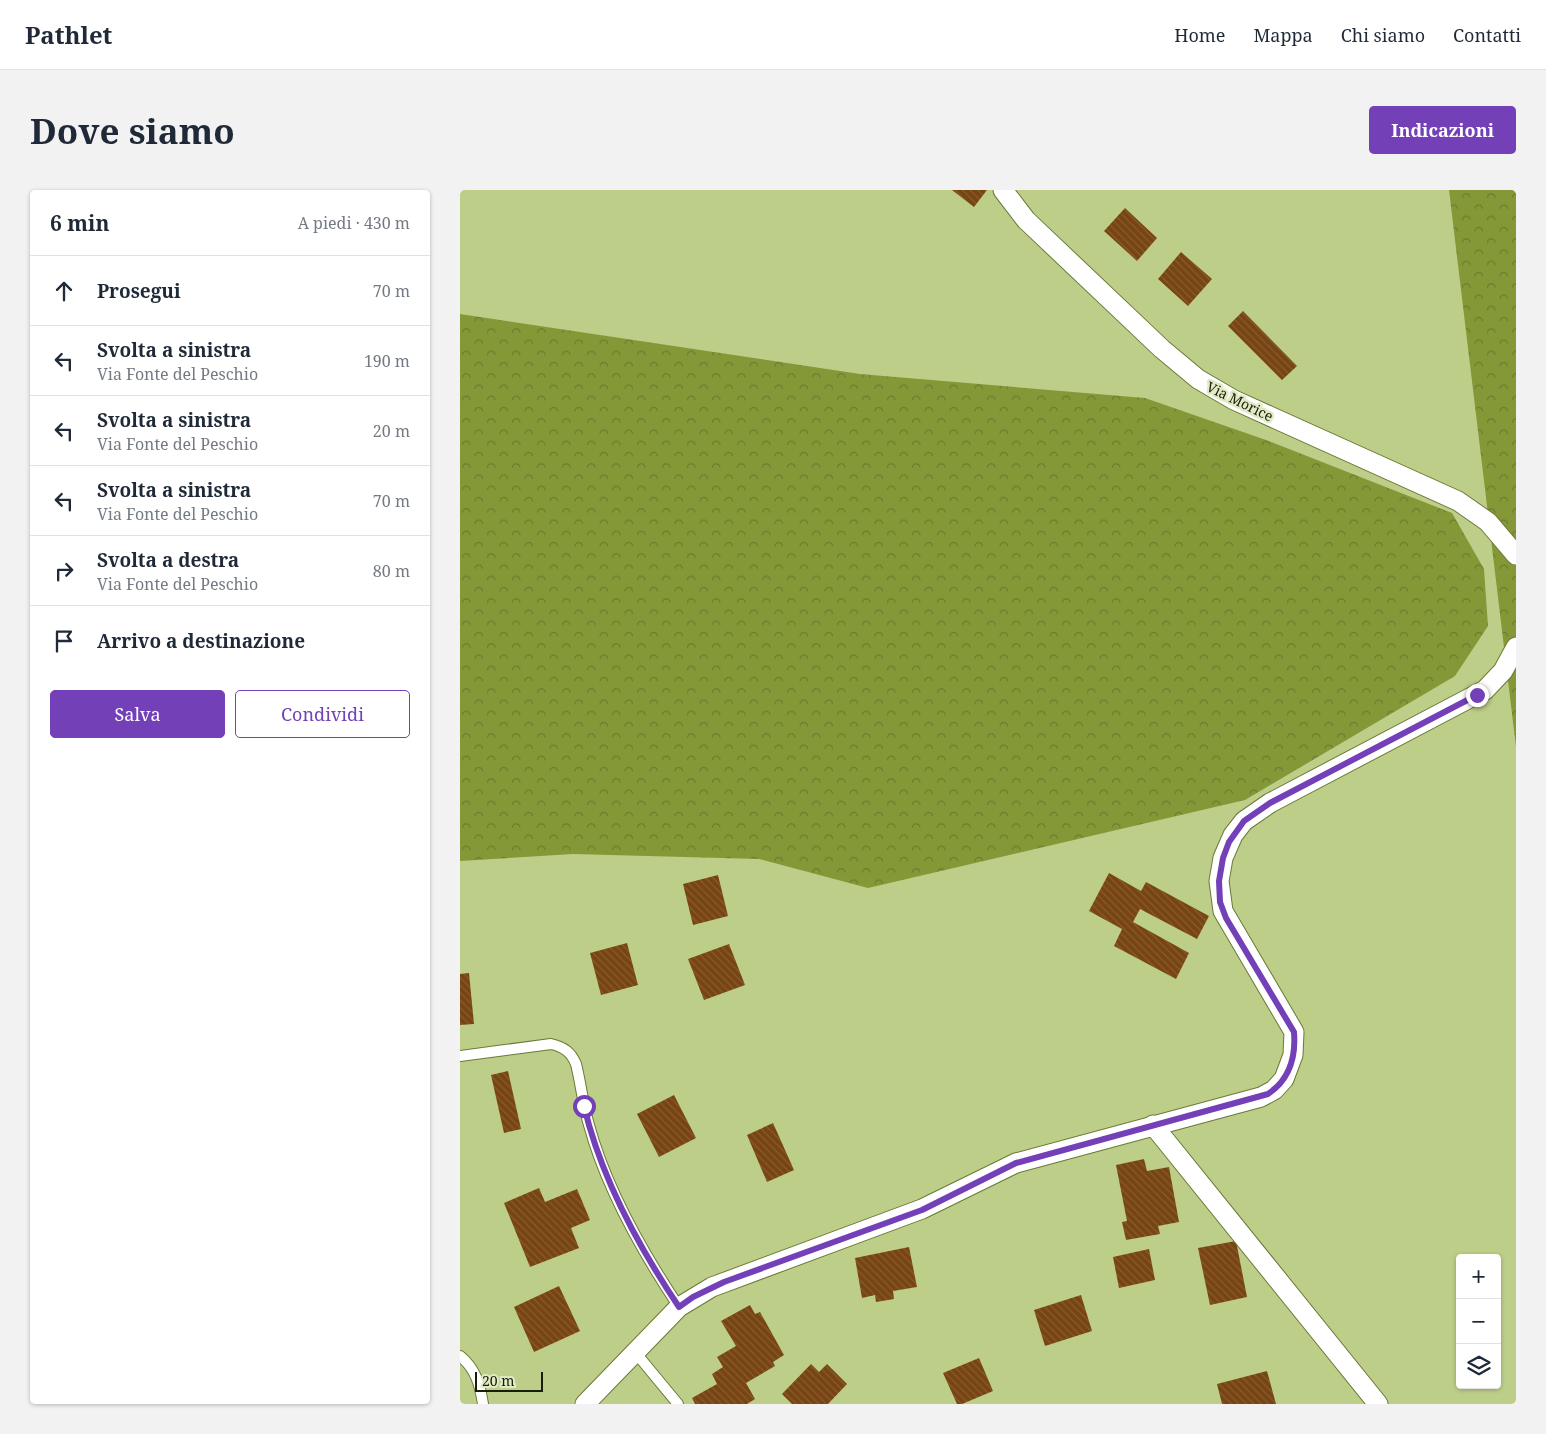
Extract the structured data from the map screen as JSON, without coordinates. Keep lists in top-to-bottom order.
{
  "streets": {
    "street": ["Via Morice"]
  },
  "scale_bar": "20 m",
  "page": {
    "header": "Pathlet",
    "nav": [
      "Home",
      "Mappa",
      "Chi siamo",
      "Contatti"
    ],
    "buttons": [
      "Indicazioni",
      ["Salva", "Condividi"]
    ],
    "title": "Dove siamo",
    "heading": ["6 min", "A piedi · 430 m"],
    "list": [
      ["Prosegui", "70 m"],
      ["Svolta a sinistra", "Via Fonte del Peschio", "190 m"],
      ["Svolta a sinistra", "Via Fonte del Peschio", "20 m"],
      ["Svolta a sinistra", "Via Fonte del Peschio", "70 m"],
      ["Svolta a destra", "Via Fonte del Peschio", "80 m"],
      "Arrivo a destinazione"
    ],
    "map_buttons": ["+", "−"],
    "scale": "20 m"
  }
}
